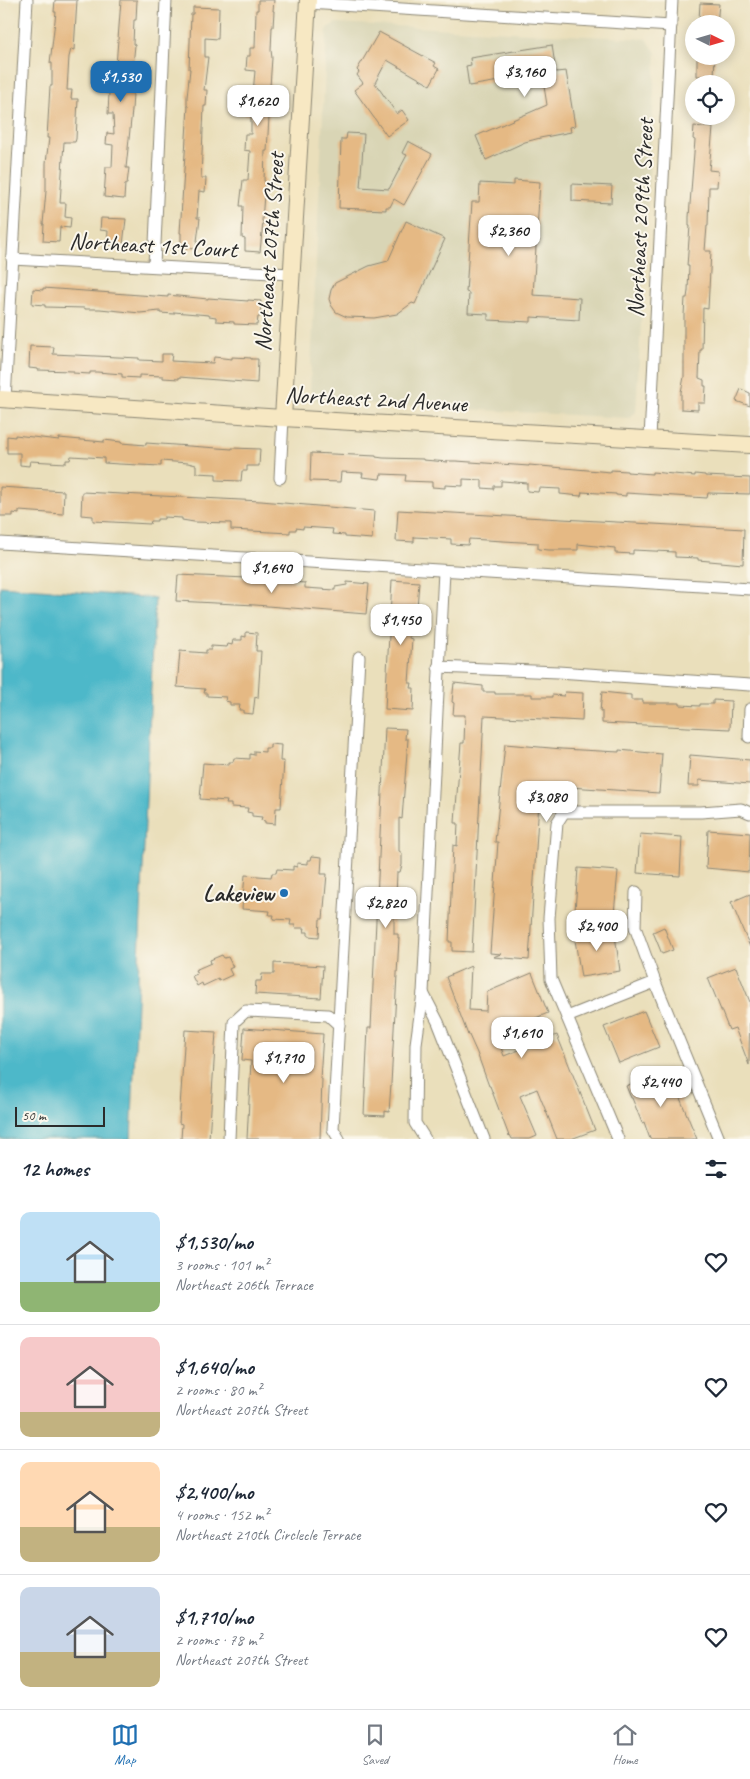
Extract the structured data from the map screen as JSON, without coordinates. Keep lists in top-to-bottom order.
{
  "streets": {
    "street": [
      "Northeast 209th Street",
      "Northeast 1st Court",
      "Northeast 207th Street",
      "Northeast 2nd Avenue"
    ]
  },
  "crossings": [
    ["Northeast 209th Street", "Northeast 2nd Avenue"],
    ["Northeast 1st Court", "Northeast 207th Street"],
    ["Northeast 207th Street", "Northeast 2nd Avenue"]
  ],
  "places": ["Lakeview"],
  "scale_bar": "50 m",
  "north": "right",
  "page": {
    "price": [
      "$3,160",
      "$1,530",
      "$1,620",
      "$2,360",
      "$1,640",
      "$1,450",
      "$3,080",
      "$2,820",
      "$2,400",
      "$1,610",
      "$1,710",
      "$2,440"
    ],
    "scale": "50 m",
    "heading": "12 homes",
    "list": [
      {
        "name": "$1,530/mo",
        "note": "3 rooms · 101 m² · Northeast 206th Terrace"
      },
      {
        "name": "$1,640/mo",
        "note": "2 rooms · 80 m² · Northeast 207th Street"
      },
      {
        "name": "$2,400/mo",
        "note": "4 rooms · 152 m² · Northeast 210th Circlecle Terrace"
      },
      {
        "name": "$1,710/mo",
        "note": "2 rooms · 78 m² · Northeast 207th Street"
      }
    ],
    "tabs": ["Map", "Saved", "Home"]
  }
}
